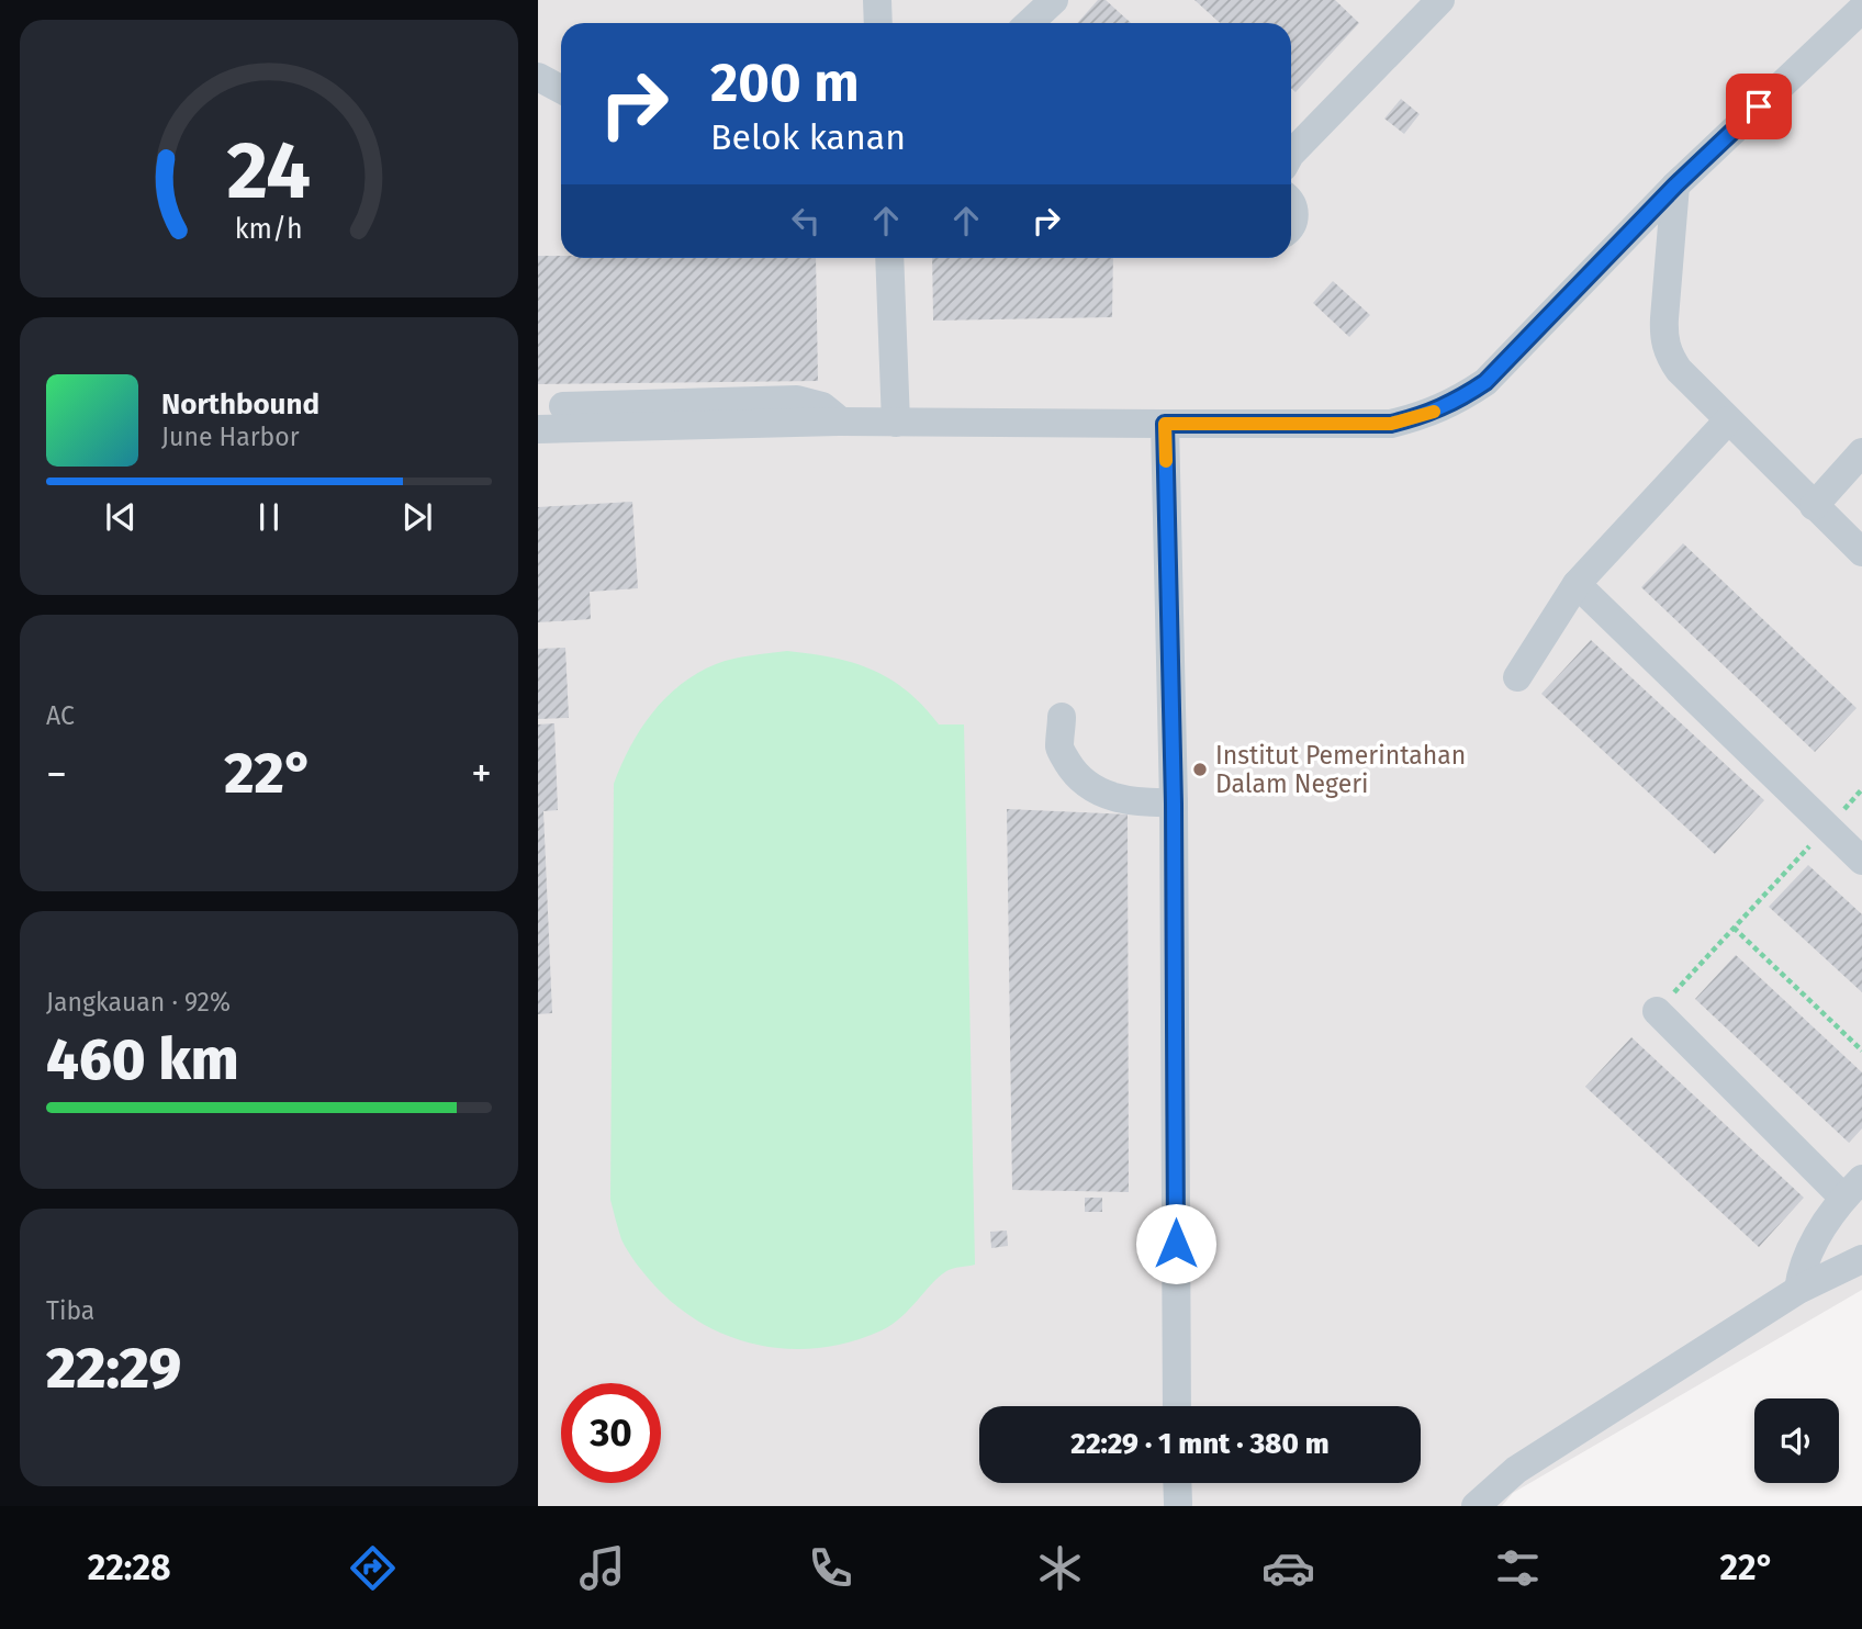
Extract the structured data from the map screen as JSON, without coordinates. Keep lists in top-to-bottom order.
{
  "places": ["Institut Pemerintahan Dalam Negeri"],
  "page": {
    "turn": ["200 m", "Belok kanan"],
    "song": ["Northbound", "June Harbor"],
    "tile": [
      "AC",
      ["Jangkauan · 92%", "460 km"],
      ["Tiba", "22:29"]
    ],
    "heat": ["−", "22°", "+"],
    "limit": "30",
    "trip": "22:29 · 1 mnt · 380 m",
    "tabs": ["22:28", "22°"],
    "gauge": ["24", "km/h"]
  }
}
